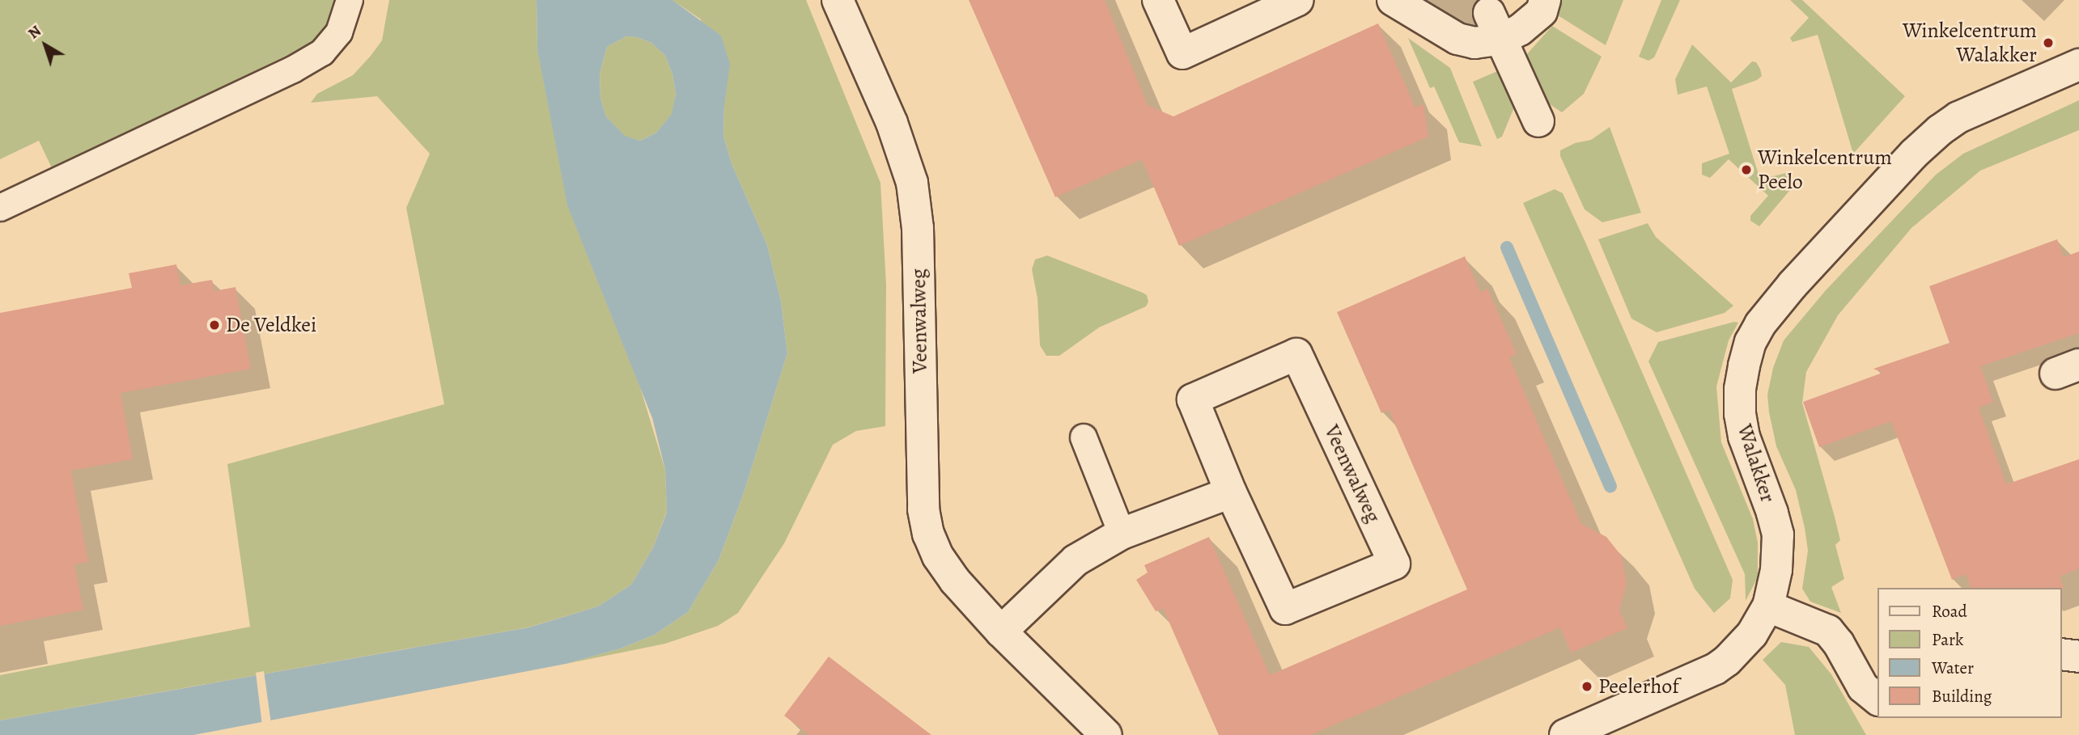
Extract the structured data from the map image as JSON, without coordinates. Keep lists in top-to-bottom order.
{
  "streets": {
    "street": ["Veenwalweg", "Walakker"]
  },
  "places": [
    "Winkelcentrum Walakker",
    "Winkelcentrum Peelo",
    "De Veldkei",
    "Peelerhof"
  ],
  "legend": [
    "Road",
    "Park",
    "Water",
    "Building"
  ],
  "north": "top left"
}
